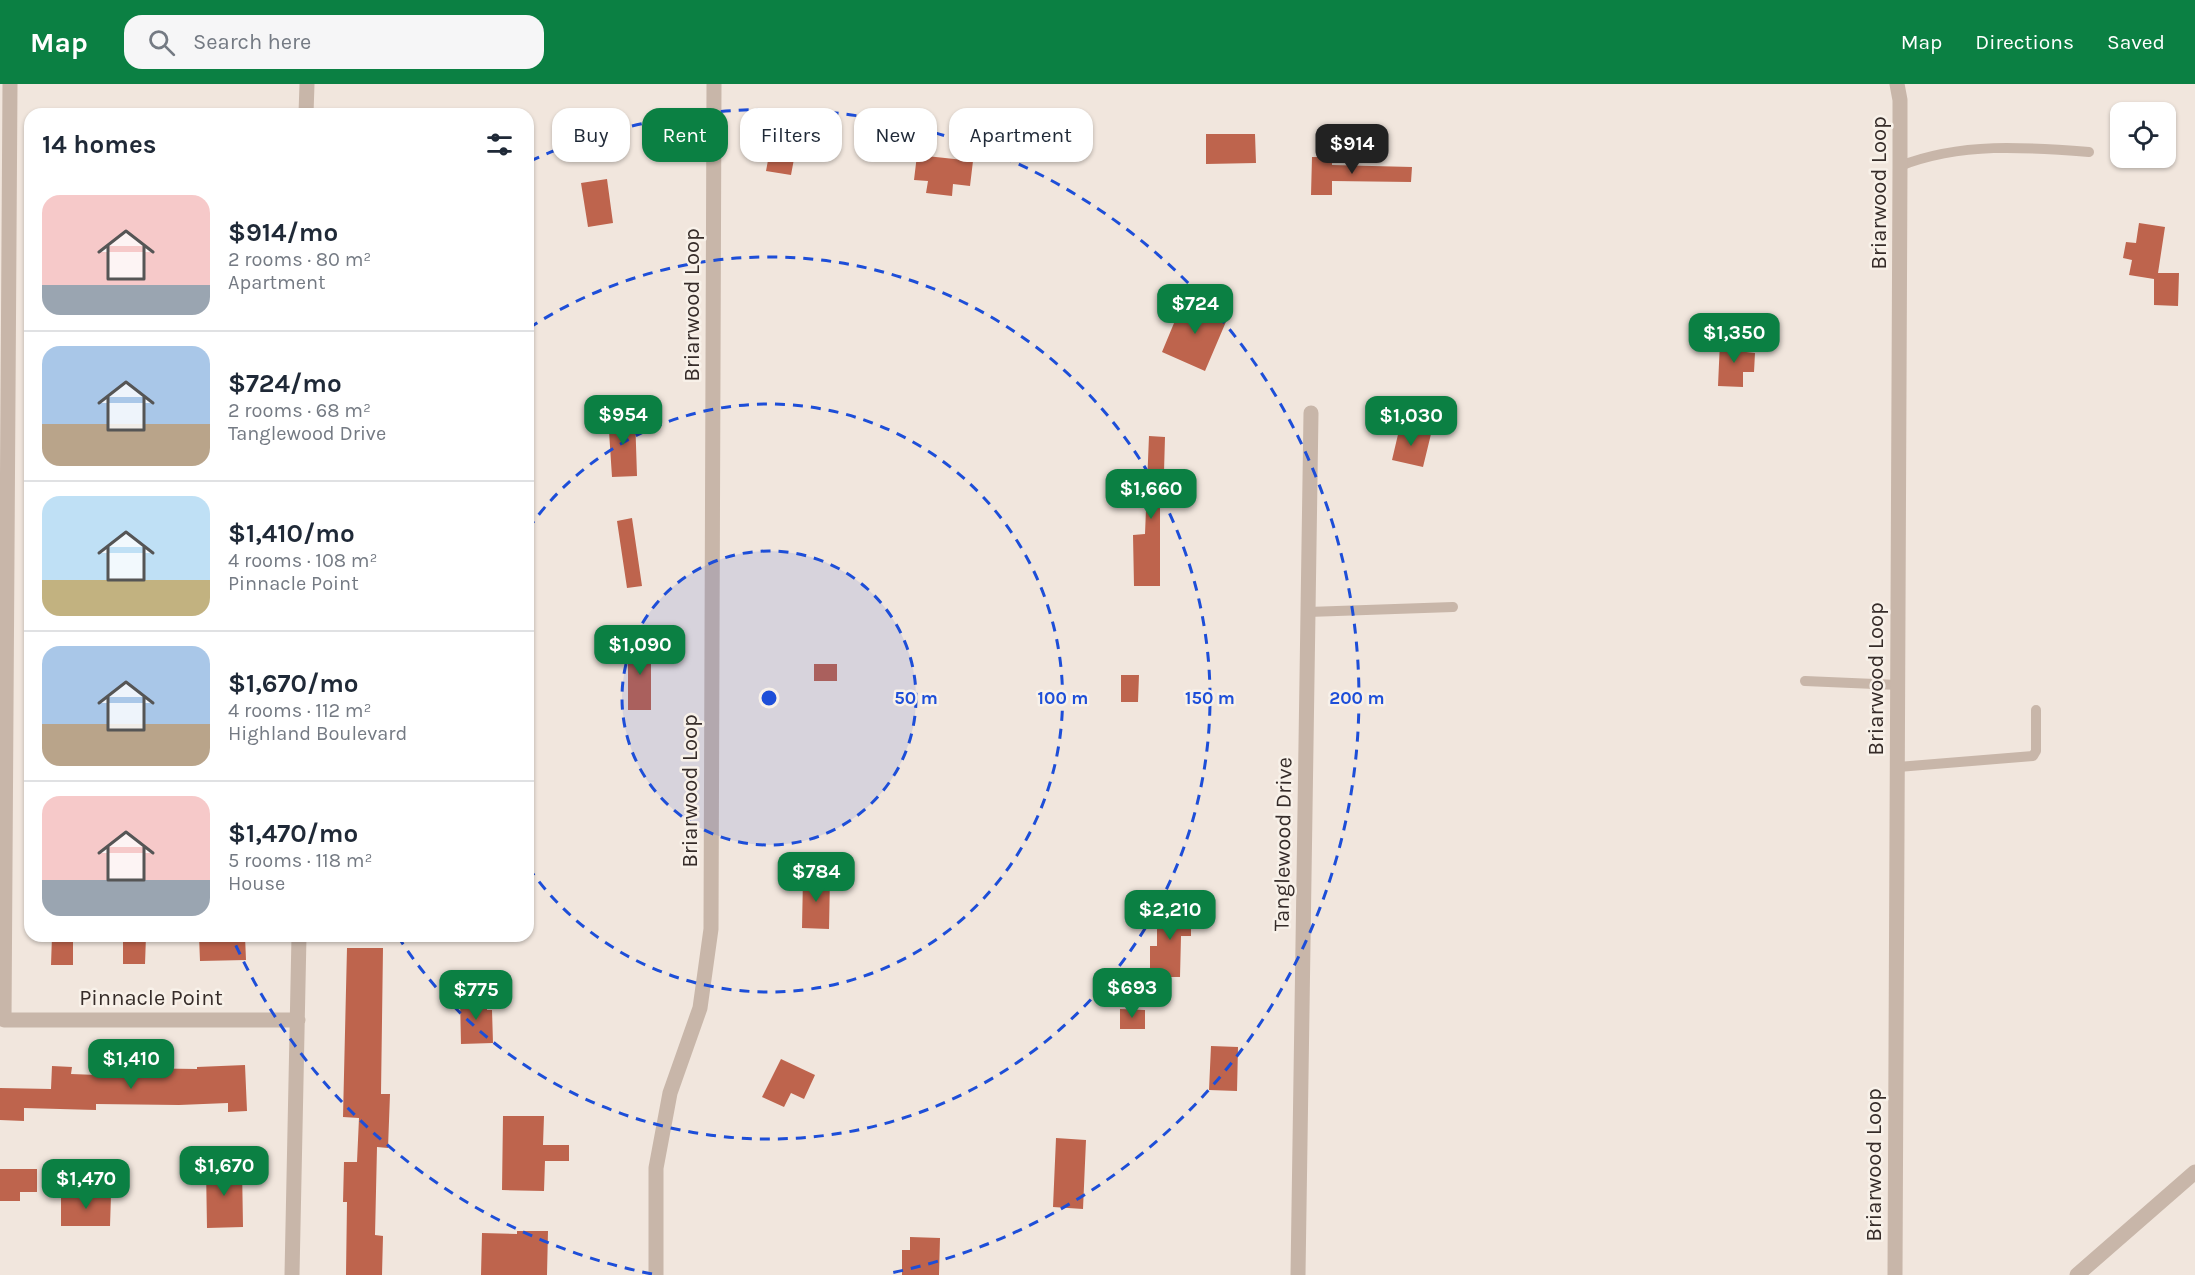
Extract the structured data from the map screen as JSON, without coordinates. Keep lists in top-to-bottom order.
{
  "streets": {
    "street": ["Briarwood Loop", "Tanglewood Drive", "Pinnacle Point"]
  },
  "page": {
    "header": "Map",
    "search": "Search here",
    "nav": ["Map", "Directions", "Saved"],
    "chip": [
      "Buy",
      "Rent",
      "Filters",
      "New",
      "Apartment"
    ],
    "heading": "14 homes",
    "price": [
      "$914",
      "$724",
      "$1,350",
      "$954",
      "$1,030",
      "$1,660",
      "$1,090",
      "$784",
      "$2,210",
      "$693",
      "$775",
      "$1,410",
      "$1,670",
      "$1,470"
    ],
    "list": [
      {
        "name": "$914/mo",
        "note": "2 rooms · 80 m² · Apartment"
      },
      {
        "name": "$724/mo",
        "note": "2 rooms · 68 m² · Tanglewood Drive"
      },
      {
        "name": "$1,410/mo",
        "note": "4 rooms · 108 m² · Pinnacle Point"
      },
      {
        "name": "$1,670/mo",
        "note": "4 rooms · 112 m² · Highland Boulevard"
      },
      {
        "name": "$1,470/mo",
        "note": "5 rooms · 118 m² · House"
      }
    ]
  },
  "rings": [
    "50 m",
    "100 m",
    "150 m",
    "200 m"
  ]
}
